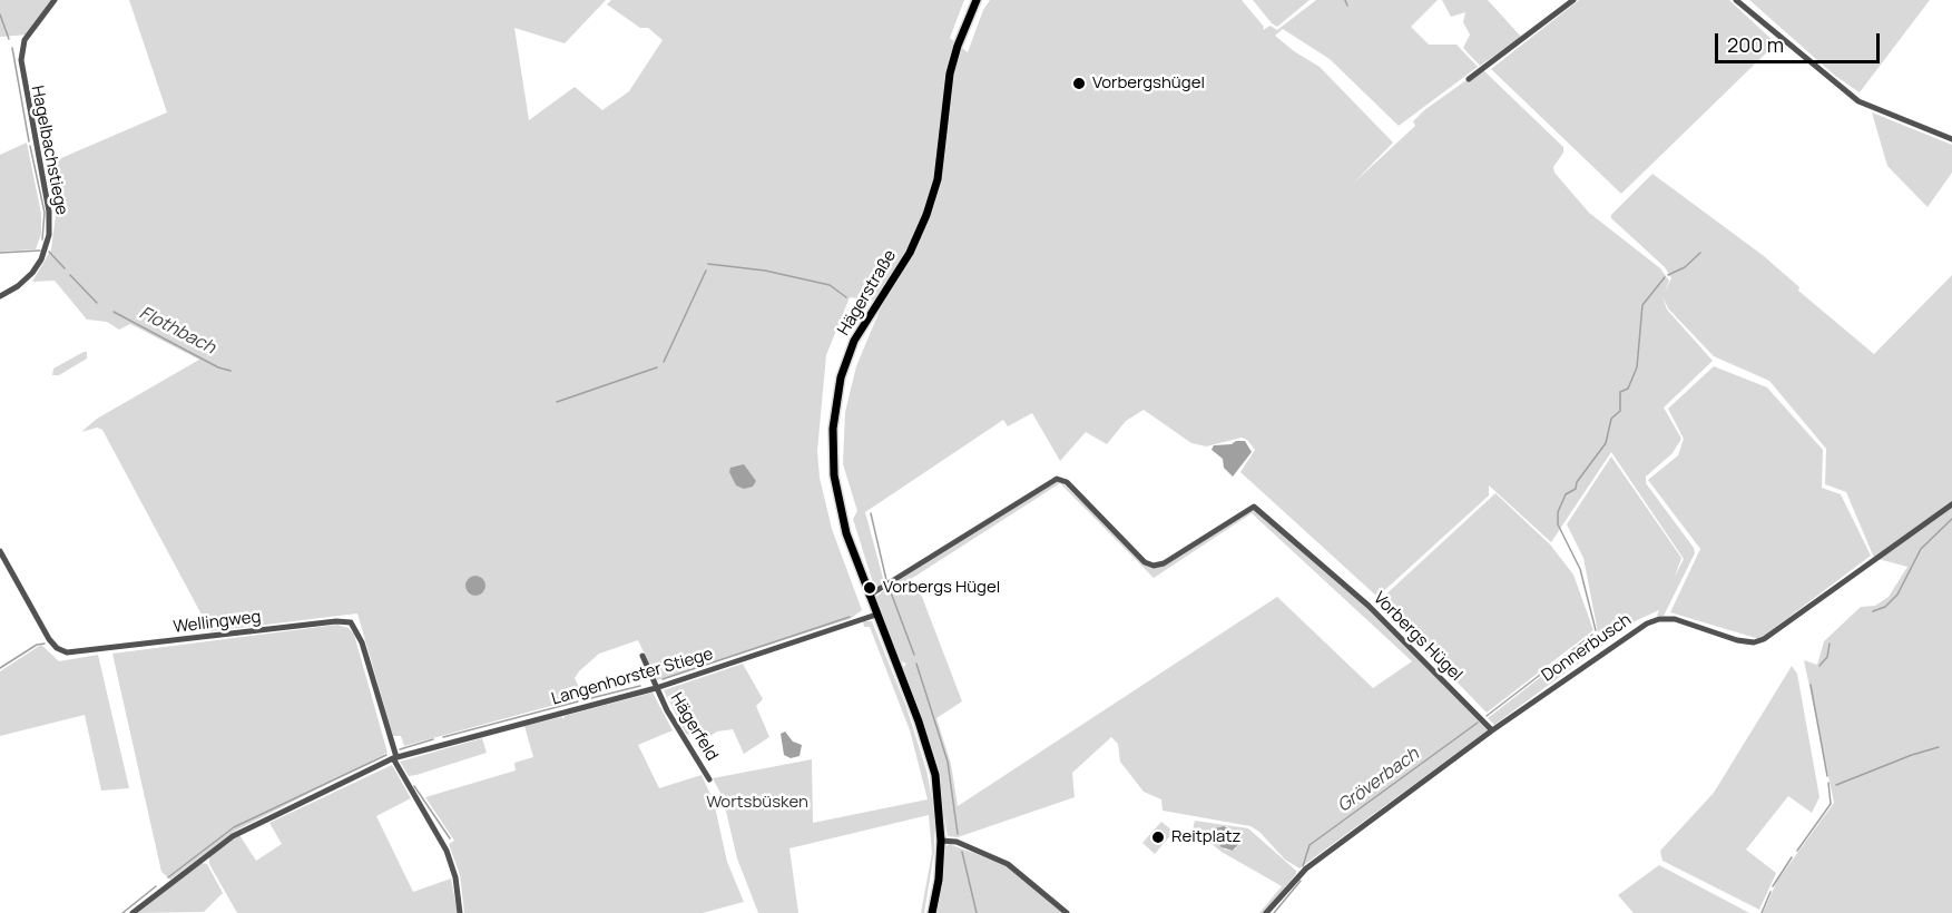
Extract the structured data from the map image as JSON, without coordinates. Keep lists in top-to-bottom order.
{
  "streets": {
    "main road": ["Hägerstraße"],
    "street": [
      "Hagelbachstiege",
      "Wellingweg",
      "Vorbergs Hügel",
      "Donnerbusch",
      "Langenhorster Stiege",
      "Hägerfeld"
    ]
  },
  "crossings": [
    ["Hägerstraße", "Vorbergs Hügel"],
    ["Hägerstraße", "Langenhorster Stiege"],
    ["Wellingweg", "Langenhorster Stiege"],
    ["Vorbergs Hügel", "Donnerbusch"],
    ["Langenhorster Stiege", "Hägerfeld"]
  ],
  "water": ["Flothbach", "Gröverbach"],
  "parks": ["Wortsbüsken"],
  "places": ["Vorbergshügel", "Vorbergs Hügel", "Reitplatz"],
  "scale_bar": "200 m"
}
